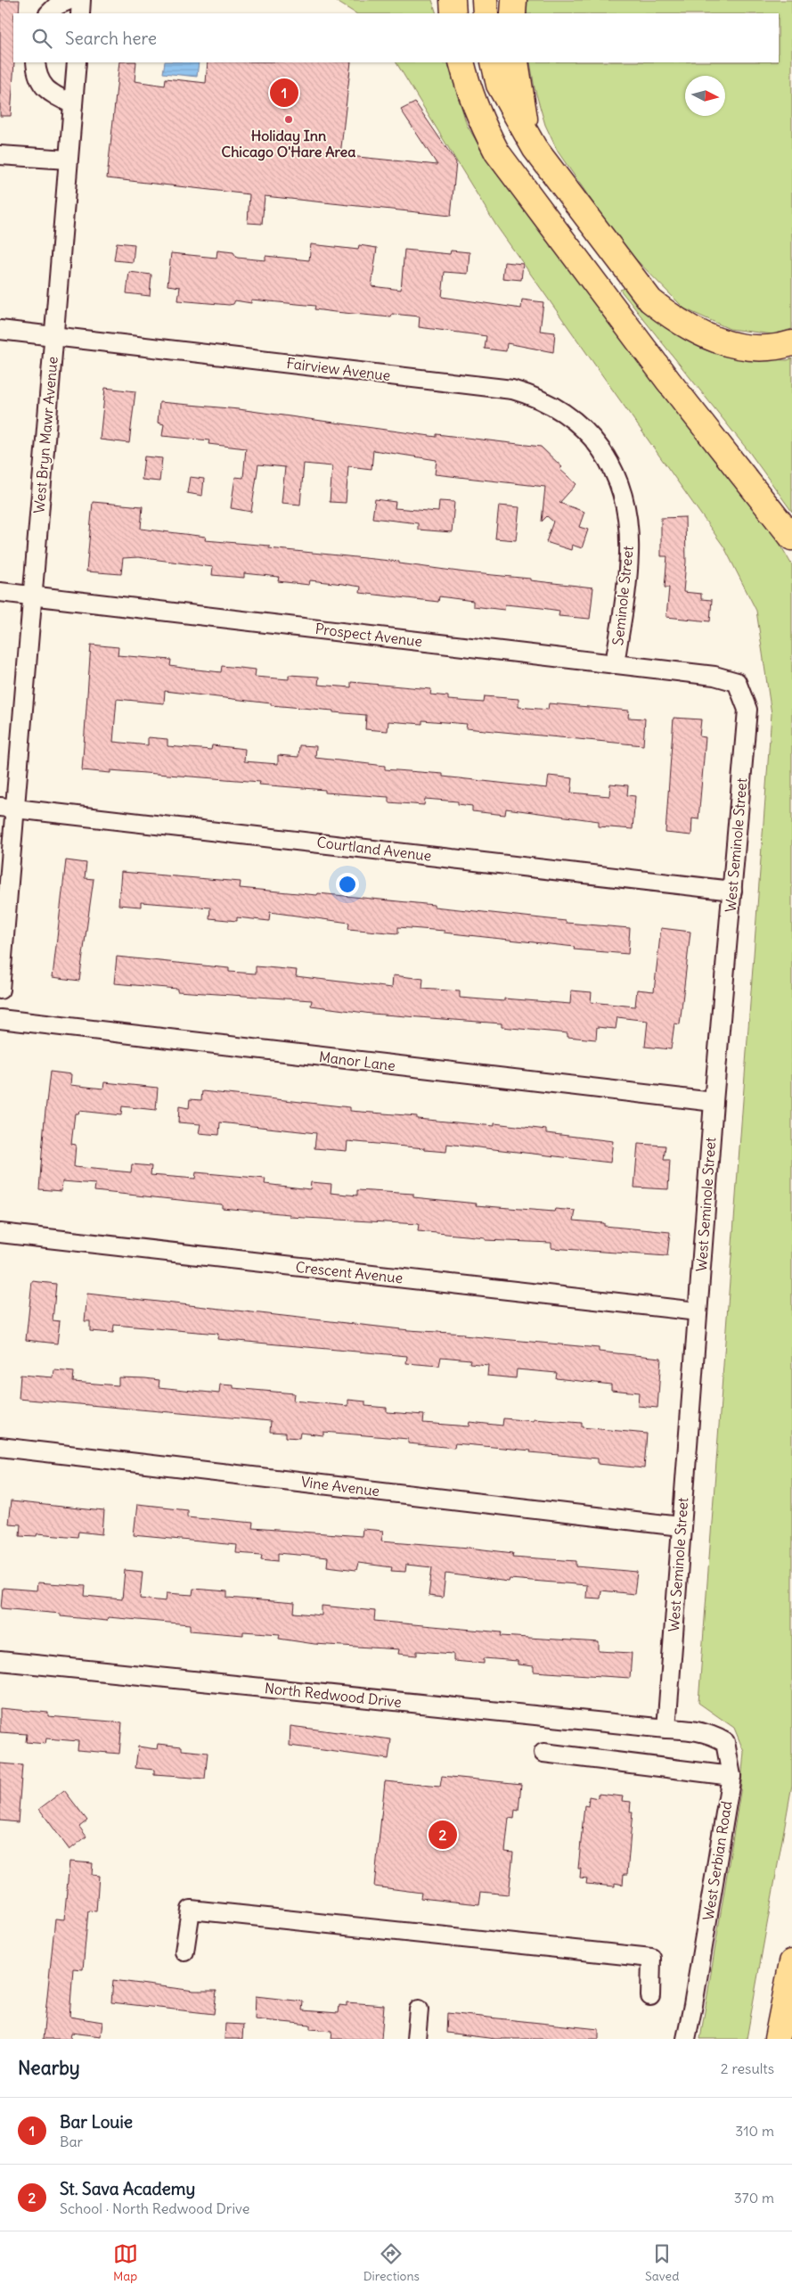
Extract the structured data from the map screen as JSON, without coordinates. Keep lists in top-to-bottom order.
{
  "streets": {
    "street": [
      "Fairview Avenue",
      "West Bryn Mawr Avenue",
      "Seminole Street",
      "Prospect Avenue",
      "West Seminole Street",
      "Courtland Avenue",
      "Manor Lane",
      "Crescent Avenue",
      "Vine Avenue",
      "North Redwood Drive",
      "West Serbian Road"
    ]
  },
  "crossings": [
    ["Fairview Avenue", "West Bryn Mawr Avenue"],
    ["Fairview Avenue", "Seminole Street"],
    ["West Bryn Mawr Avenue", "Prospect Avenue"],
    ["West Bryn Mawr Avenue", "Courtland Avenue"],
    ["Seminole Street", "Prospect Avenue"],
    ["Prospect Avenue", "West Seminole Street"],
    ["West Seminole Street", "Courtland Avenue"],
    ["West Seminole Street", "Manor Lane"],
    ["West Seminole Street", "Crescent Avenue"],
    ["West Seminole Street", "Vine Avenue"],
    ["West Seminole Street", "North Redwood Drive"],
    ["West Seminole Street", "West Serbian Road"],
    ["North Redwood Drive", "West Serbian Road"]
  ],
  "places": ["Holiday Inn Chicago O'Hare Area"],
  "north": "right",
  "page": {
    "search": "Search here",
    "pins": ["1", "2"],
    "heading": ["Nearby", "2 results"],
    "list": [
      {
        "mark": "1",
        "name": "Bar Louie",
        "note": "Bar",
        "value": "310 m"
      },
      {
        "mark": "2",
        "name": "St. Sava Academy",
        "note": "School · North Redwood Drive",
        "value": "370 m"
      }
    ],
    "nav": ["Map", "Directions", "Saved"]
  }
}
